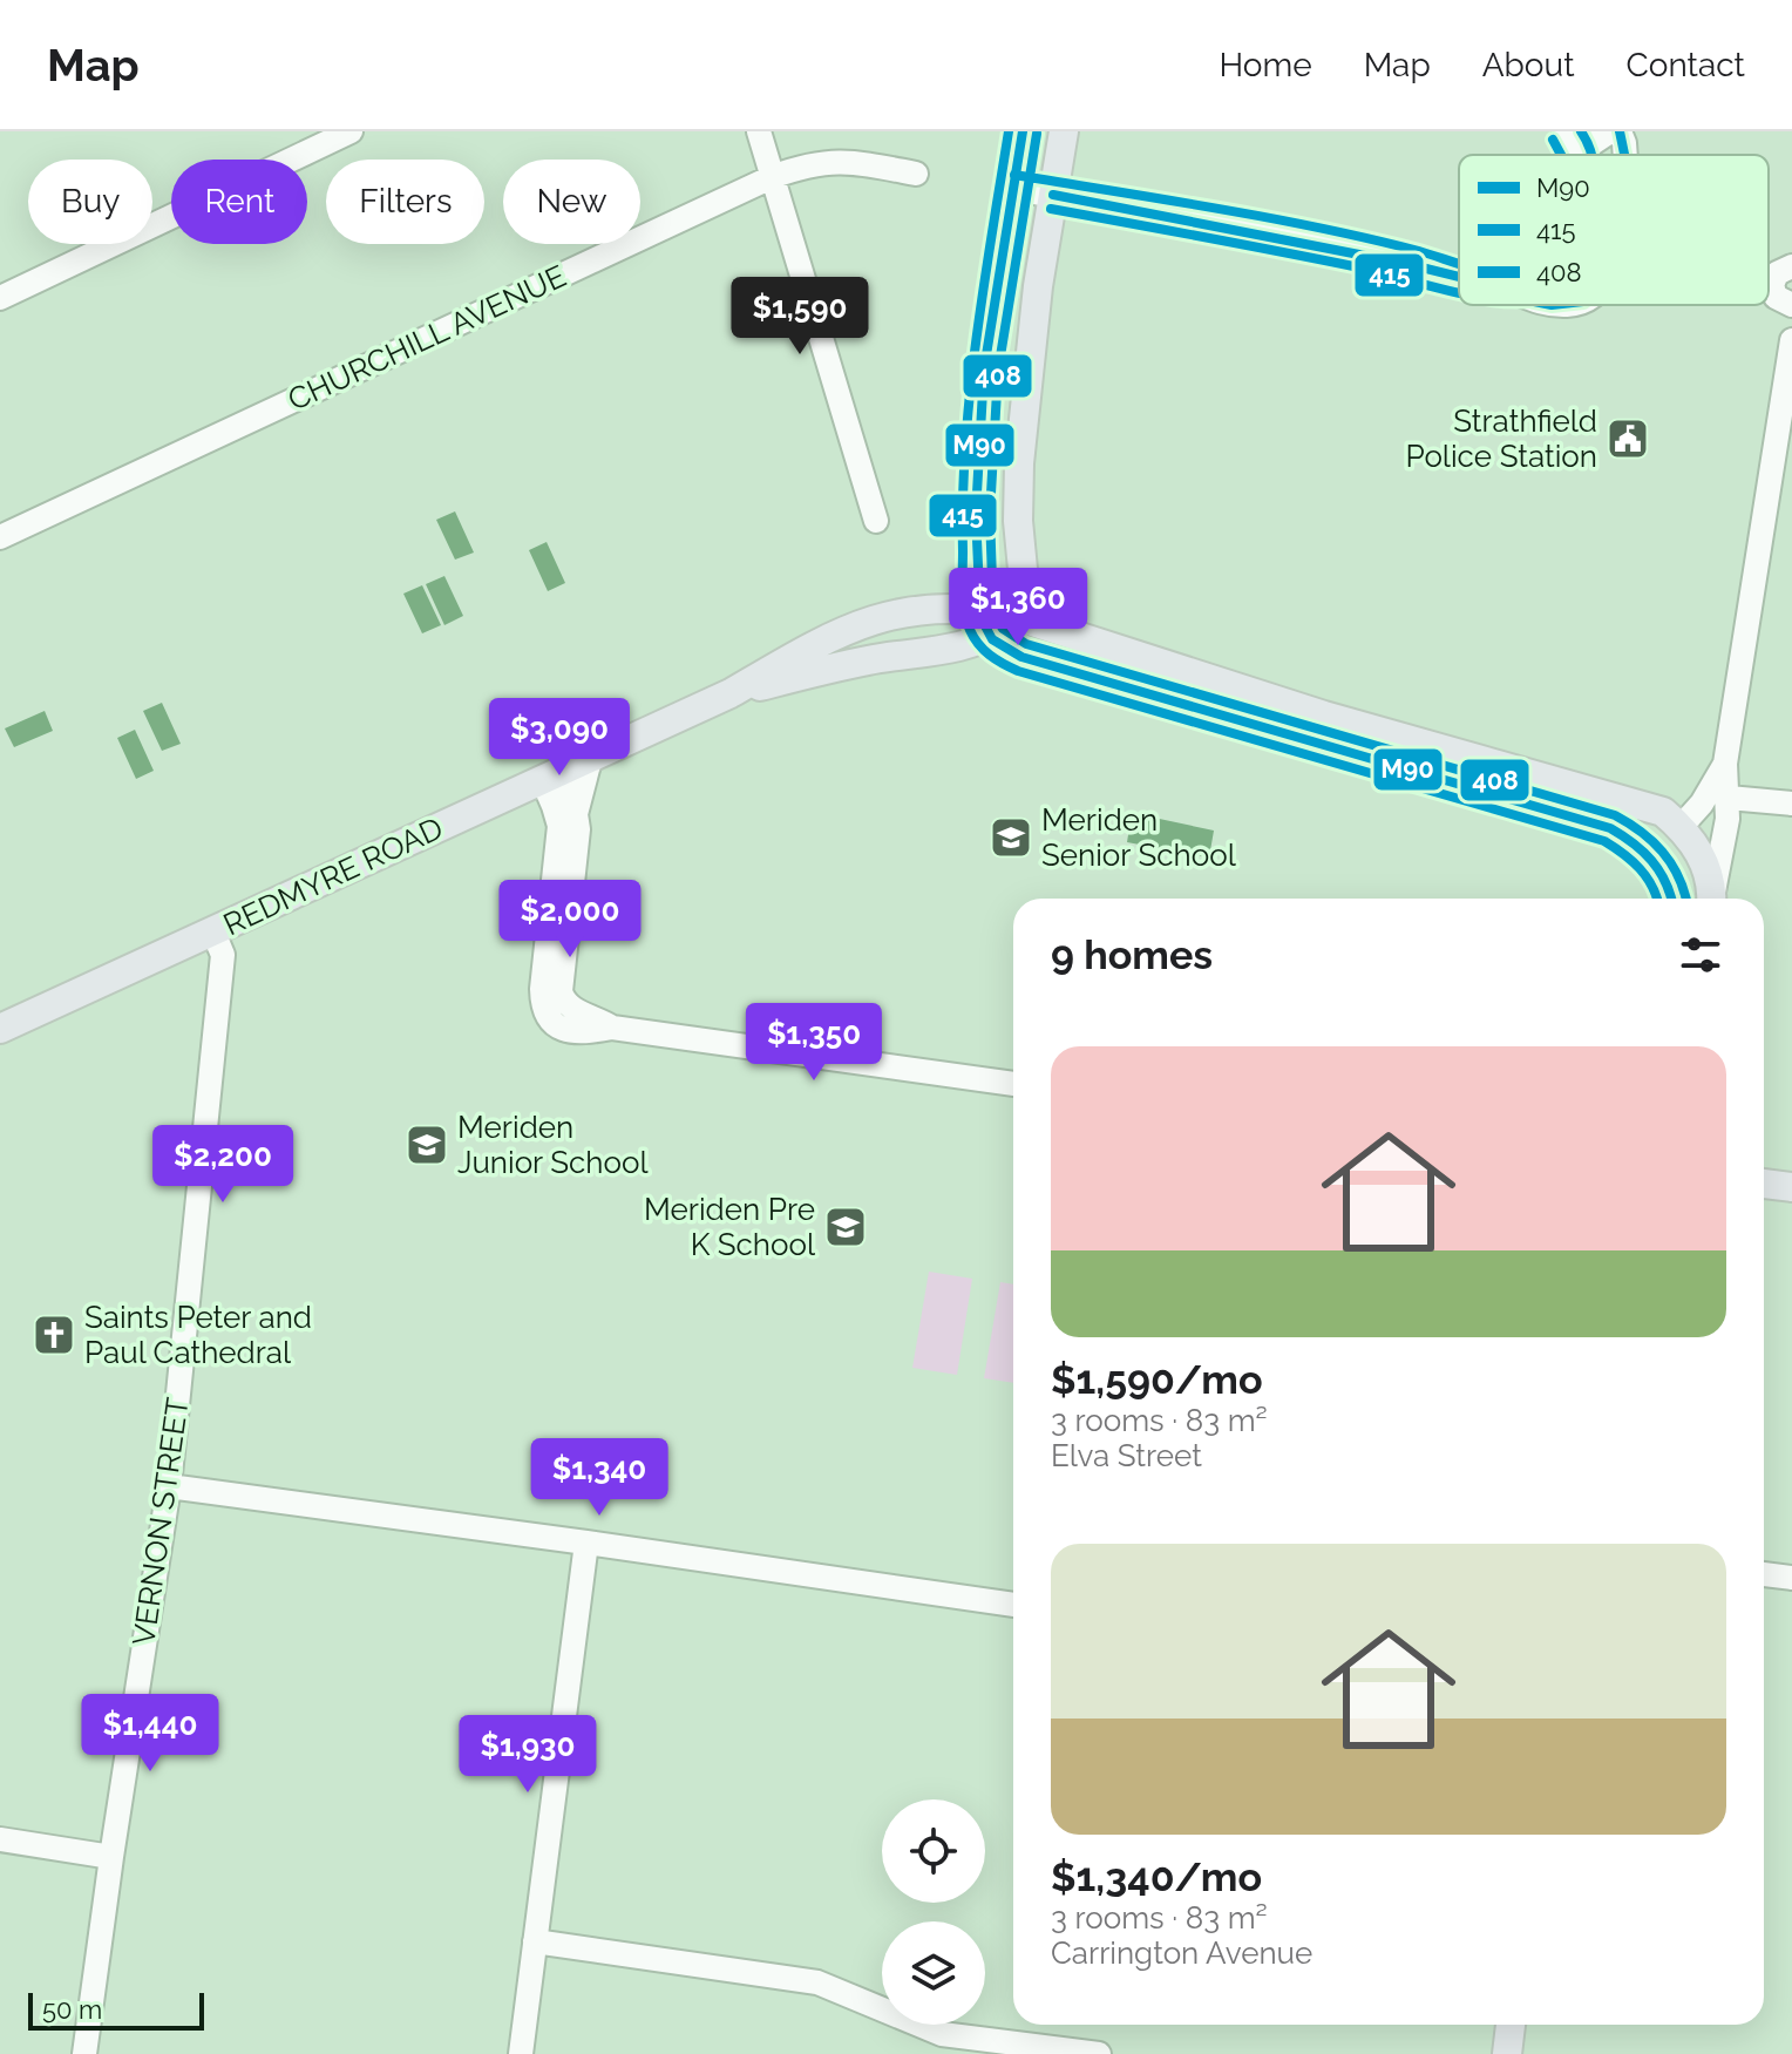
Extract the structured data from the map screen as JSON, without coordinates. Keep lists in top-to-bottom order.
{
  "streets": {
    "main road": ["REDMYRE ROAD"],
    "street": ["CHURCHILL AVENUE", "VERNON STREET"]
  },
  "crossings": [
    ["REDMYRE ROAD", "VERNON STREET"]
  ],
  "places": {
    "public building": ["Strathfield Police Station"],
    "school or university": ["Meriden Senior School", "Meriden Junior School", "Meriden Pre K School"],
    "church": ["Saints Peter and Paul Cathedral"]
  },
  "lines": ["transit line M90", "transit line 415", "transit line 408"],
  "legend": ["M90", "415", "408"],
  "scale_bar": "50 m",
  "page": {
    "header": "Map",
    "nav": [
      "Home",
      "Map",
      "About",
      "Contact"
    ],
    "chip": [
      "Buy",
      "Rent",
      "Filters",
      "New"
    ],
    "price": [
      "$1,590",
      "$1,360",
      "$3,090",
      "$2,000",
      "$1,350",
      "$2,200",
      "$1,340",
      "$1,440",
      "$1,930"
    ],
    "heading": "9 homes",
    "list": [
      {
        "name": "$1,590/mo",
        "note": "3 rooms · 83 m² · Elva Street"
      },
      {
        "name": "$1,340/mo",
        "note": "3 rooms · 83 m² · Carrington Avenue"
      }
    ],
    "scale": "50 m"
  }
}
